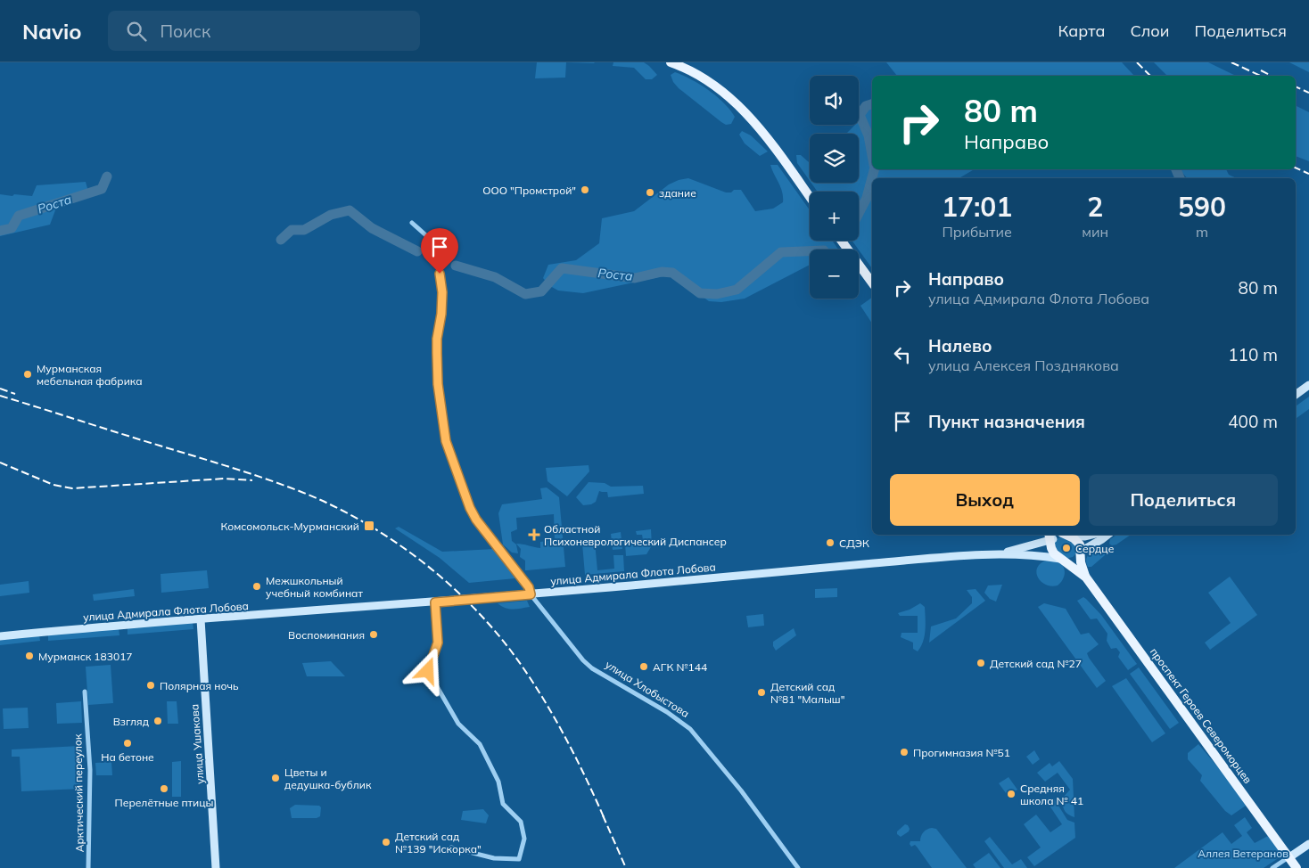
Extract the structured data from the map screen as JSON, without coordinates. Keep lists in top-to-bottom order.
{
  "streets": {
    "main road": ["проспект Героев Североморцев"],
    "street": [
      "улица Адмирала Флота Лобова",
      "улица Хлобыстова",
      "улица Ушакова",
      "Арктический переулок"
    ]
  },
  "crossings": [
    ["улица Адмирала Флота Лобова", "улица Хлобыстова"],
    ["улица Адмирала Флота Лобова", "проспект Героев Североморцев"],
    ["улица Адмирала Флота Лобова", "улица Ушакова"]
  ],
  "water": ["Роста"],
  "parks": ["Аллея Ветеранов"],
  "places": {
    "other": [
      "ООО \"Промстрой\"",
      "здание",
      "Мурманская мебельная фабрика",
      "СДЭК",
      "Сердце",
      "Межшкольный учебный комбинат",
      "Воспоминания",
      "Мурманск 183017",
      "Детский сад №27",
      "АГК №144",
      "Полярная ночь",
      "Детский сад №81 \"Малыш\"",
      "Взгляд",
      "На бетоне",
      "Прогимназия №51",
      "Цветы и дедушка-бублик",
      "Перелётные птицы",
      "Средняя школа № 41",
      "Детский сад №139 \"Искорка\""
    ],
    "transit": ["Комсомольск-Мурманский"],
    "health": ["Областной Психоневрологический Диспансер"]
  },
  "page": {
    "header": "Navio",
    "search": "Поиск",
    "nav": ["Карта", "Слои", "Поделиться"],
    "map_buttons": ["+", "−"],
    "turn": ["80 m", "Направо"],
    "eta": [
      "17:01",
      "Прибытие",
      "2",
      "мин",
      "590",
      "m"
    ],
    "list": [
      {
        "name": "Направо",
        "note": "улица Адмирала Флота Лобова",
        "value": "80 m"
      },
      {
        "name": "Налево",
        "note": "улица Алексея Позднякова",
        "value": "110 m"
      },
      {
        "name": "Пункт назначения",
        "value": "400 m"
      }
    ],
    "buttons": ["Выход", "Поделиться"]
  }
}
